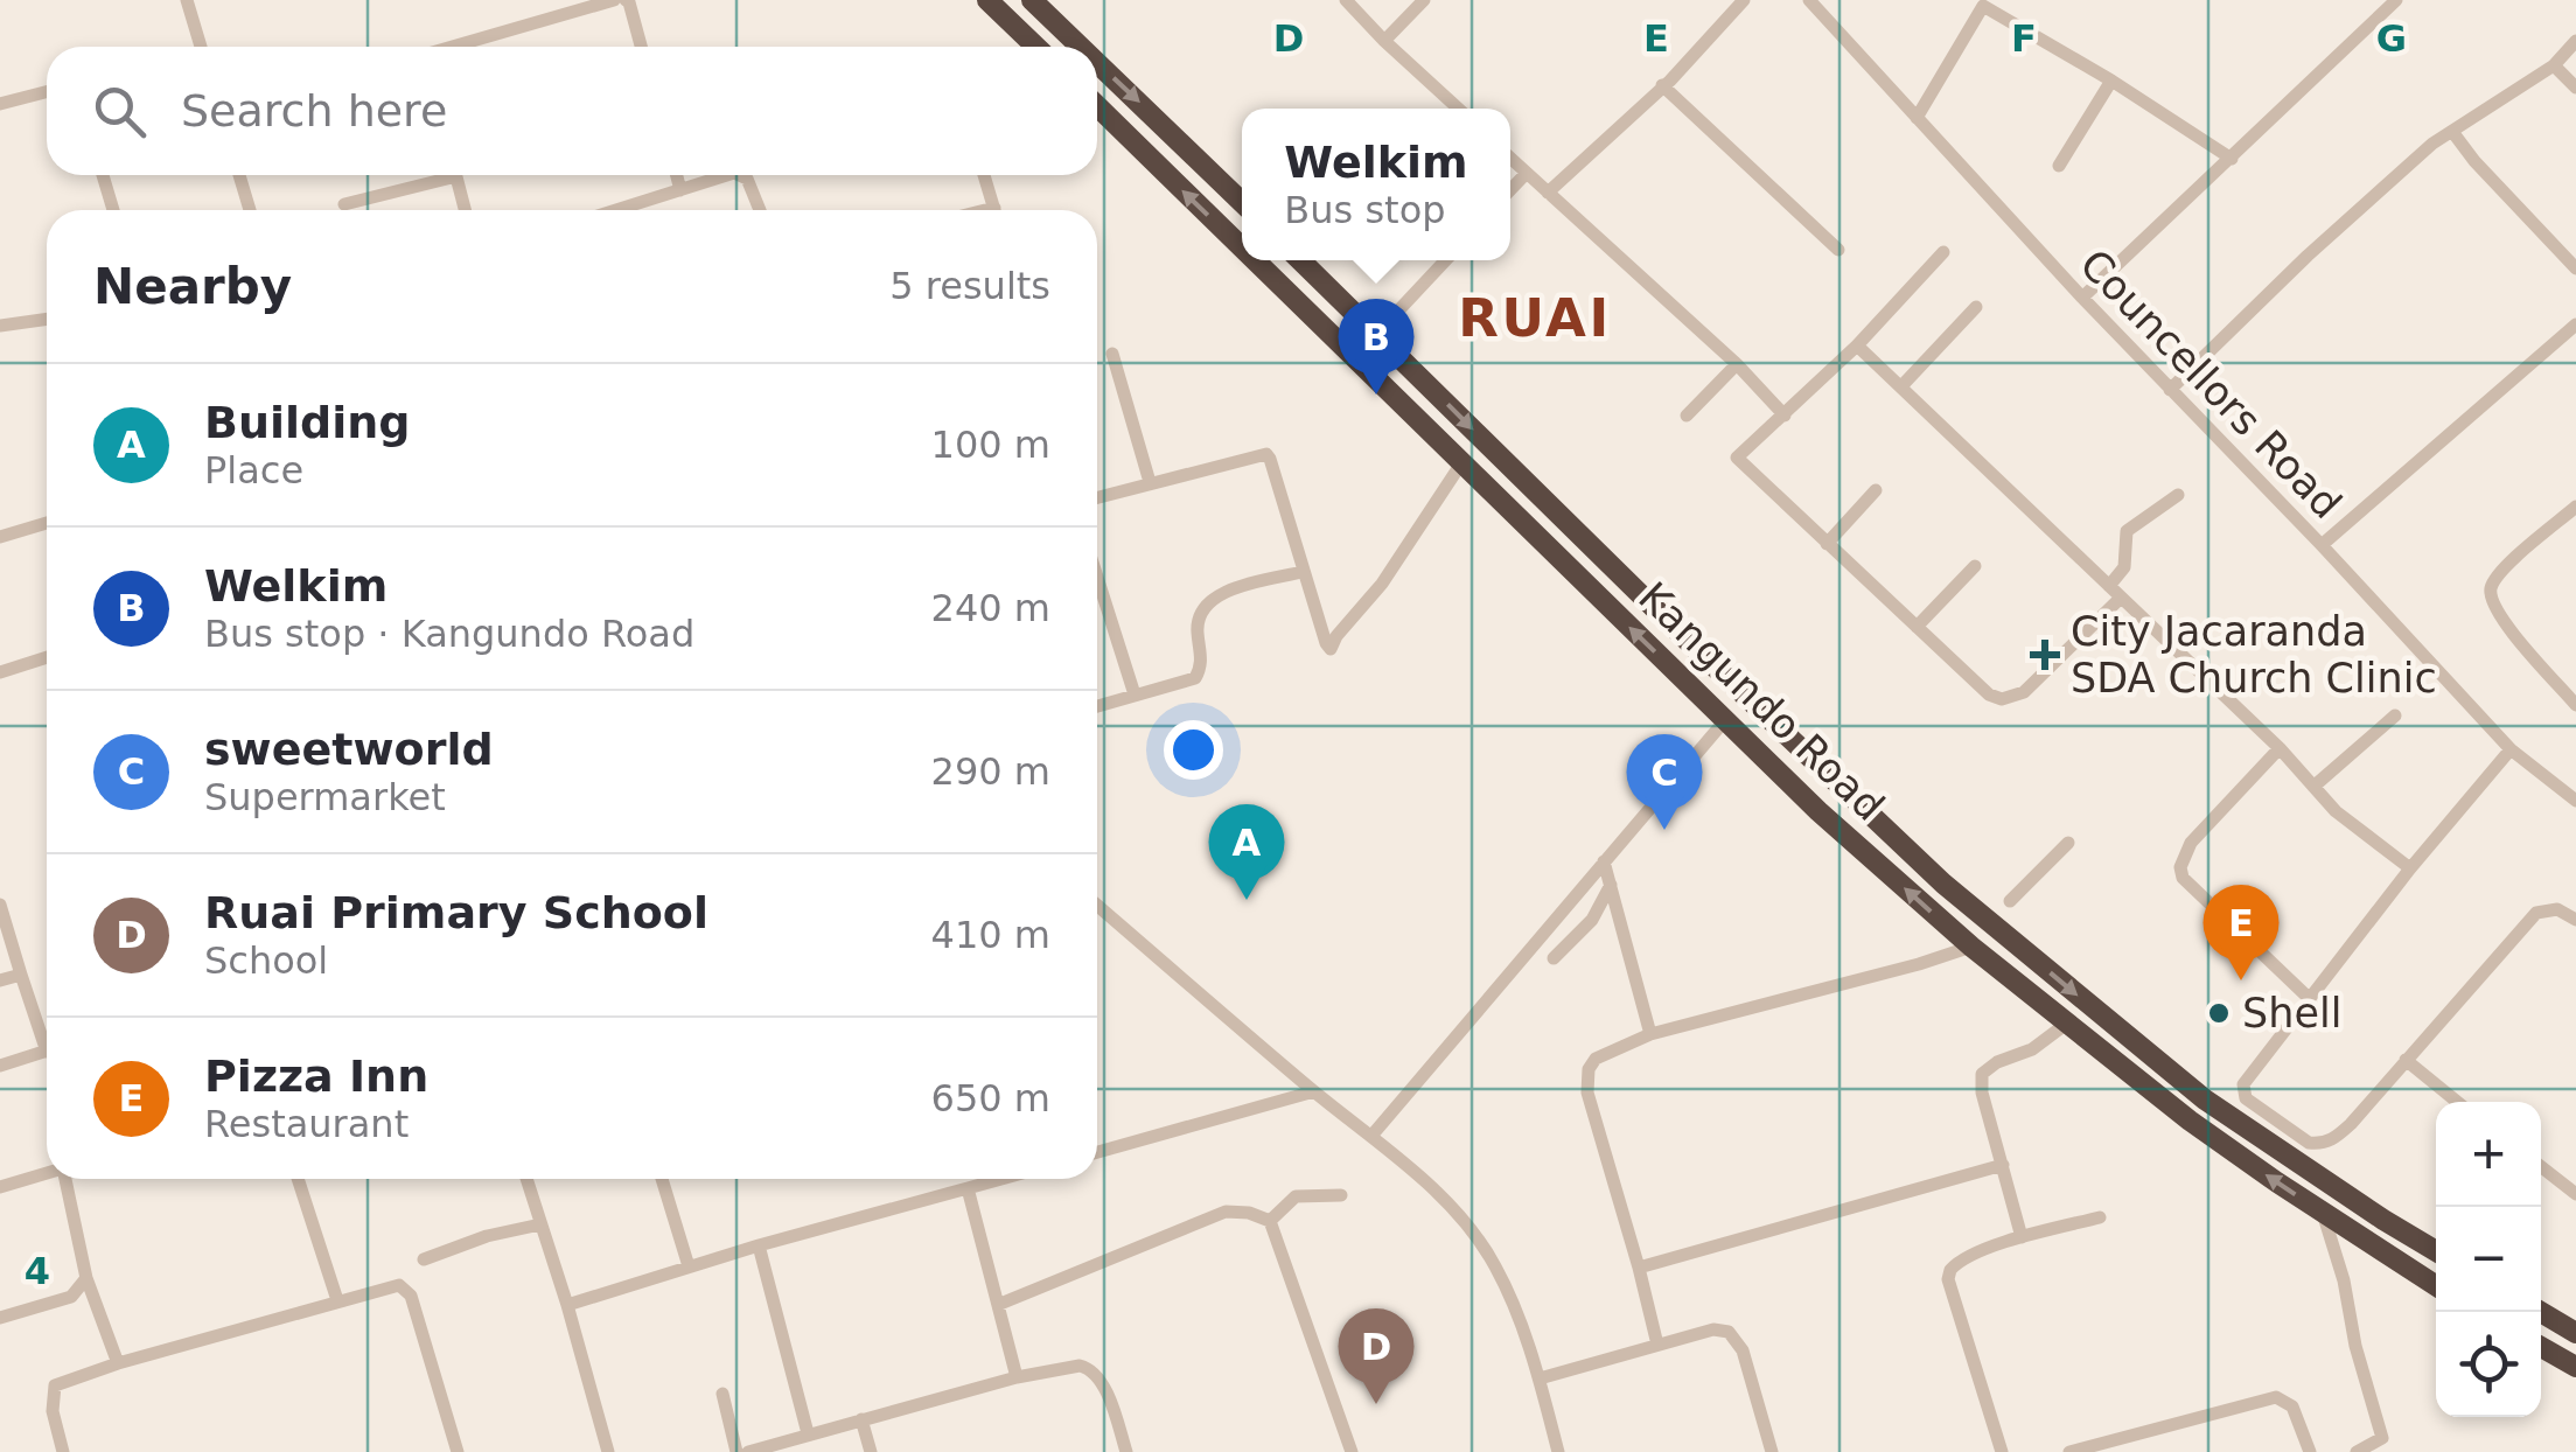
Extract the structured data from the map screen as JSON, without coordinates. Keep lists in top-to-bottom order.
{
  "streets": {
    "highway": ["Kangundo Road"],
    "street": ["Councellors Road"]
  },
  "districts": ["RUAI"],
  "places": {
    "health": ["City Jacaranda SDA Church Clinic"],
    "other": ["Shell"]
  },
  "page": {
    "search": "Search here",
    "popup": ["Welkim", "Bus stop"],
    "heading": ["Nearby", "5 results"],
    "pins": [
      "B",
      "C",
      "A",
      "E",
      "D"
    ],
    "list": [
      {
        "mark": "A",
        "name": "Building",
        "note": "Place",
        "value": "100 m"
      },
      {
        "mark": "B",
        "name": "Welkim",
        "note": "Bus stop · Kangundo Road",
        "value": "240 m"
      },
      {
        "mark": "C",
        "name": "sweetworld",
        "note": "Supermarket",
        "value": "290 m"
      },
      {
        "mark": "D",
        "name": "Ruai Primary School",
        "note": "School",
        "value": "410 m"
      },
      {
        "mark": "E",
        "name": "Pizza Inn",
        "note": "Restaurant",
        "value": "650 m"
      }
    ],
    "map_buttons": ["+", "−"]
  },
  "grid": {
    "columns": [
      "D",
      "E",
      "F",
      "G"
    ],
    "rows": ["4"]
  }
}
